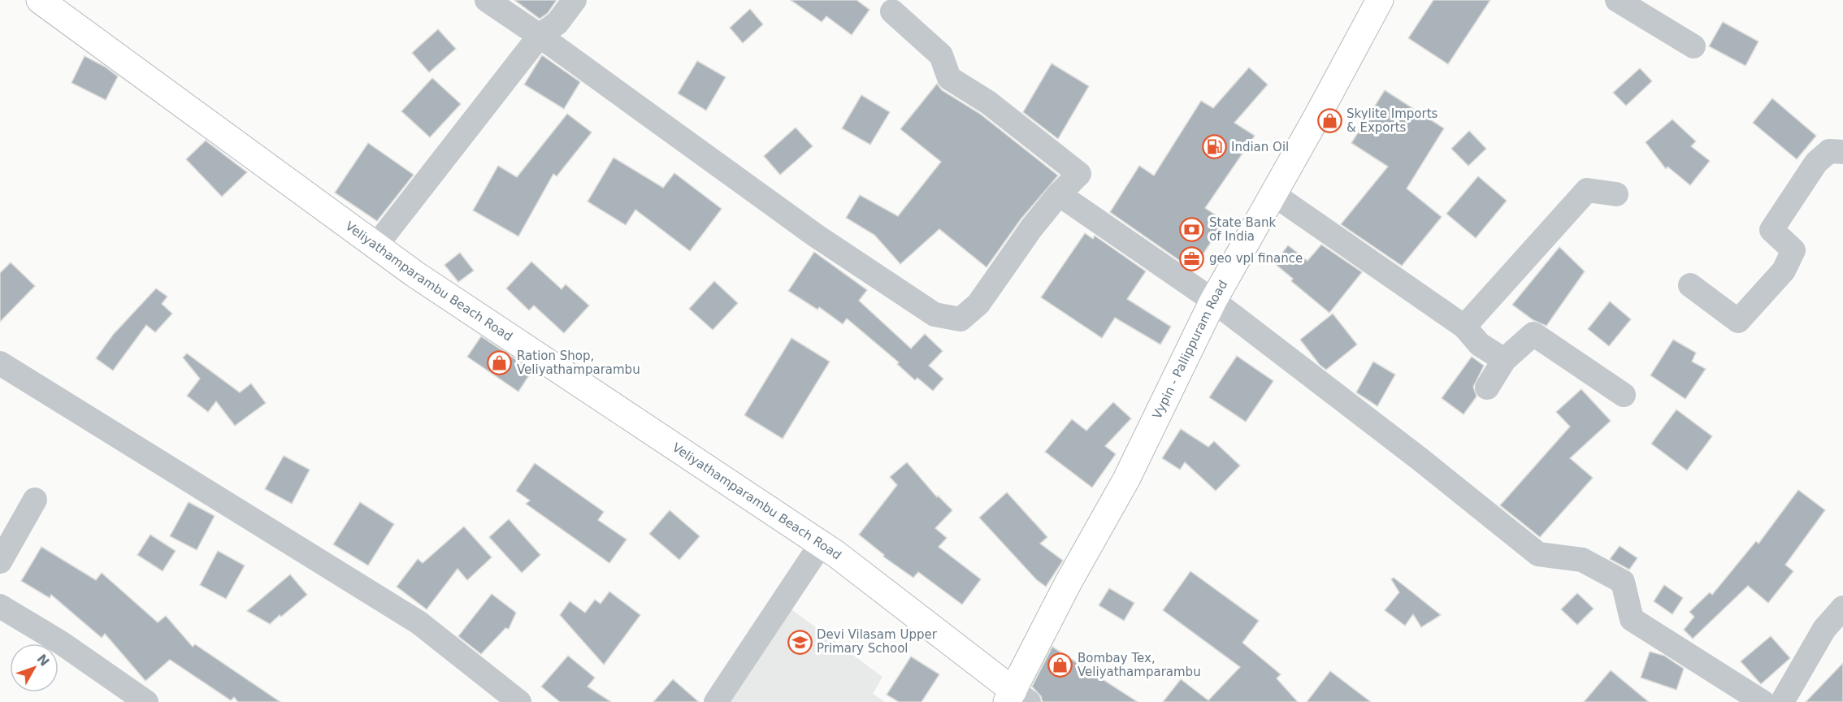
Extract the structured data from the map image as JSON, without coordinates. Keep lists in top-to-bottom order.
{
  "streets": {
    "main road": ["Veliyathamparambu Beach Road", "Vypin - Pallippuram Road"]
  },
  "crossings": [
    ["Veliyathamparambu Beach Road", "Vypin - Pallippuram Road"]
  ],
  "places": {
    "shop": ["Skylite Imports & Exports", "Ration Shop, Veliyathamparambu", "Bombay Tex, Veliyathamparambu"],
    "fuel station": ["Indian Oil"],
    "bank": ["State Bank of India"],
    "office": ["geo vpl finance"],
    "school or university": ["Devi Vilasam Upper Primary School"]
  },
  "north": "top right"
}
